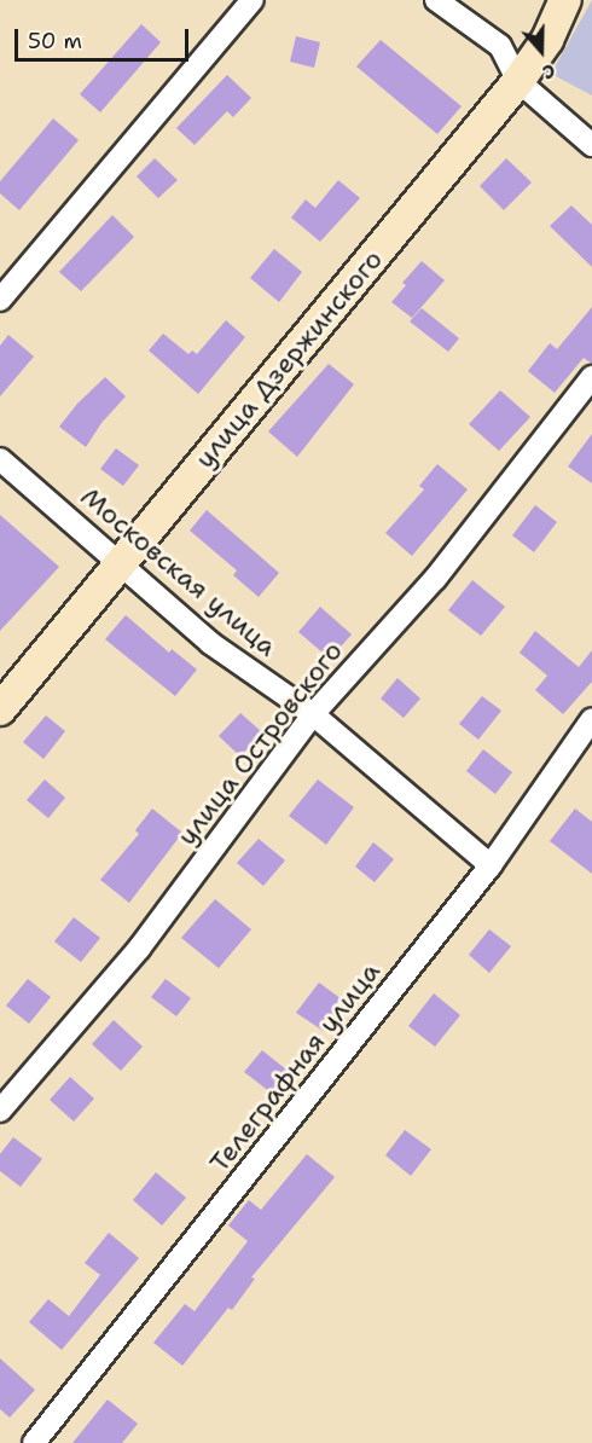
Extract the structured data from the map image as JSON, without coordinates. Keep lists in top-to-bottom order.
{
  "streets": {
    "street": [
      "улица Дзержинского",
      "Московская улица",
      "улица Островского",
      "Телеграфная улица"
    ]
  },
  "crossings": [
    ["улица Дзержинского", "Московская улица"],
    ["Московская улица", "улица Островского"],
    ["Московская улица", "Телеграфная улица"]
  ],
  "scale_bar": "50 m",
  "north": "bottom"
}
